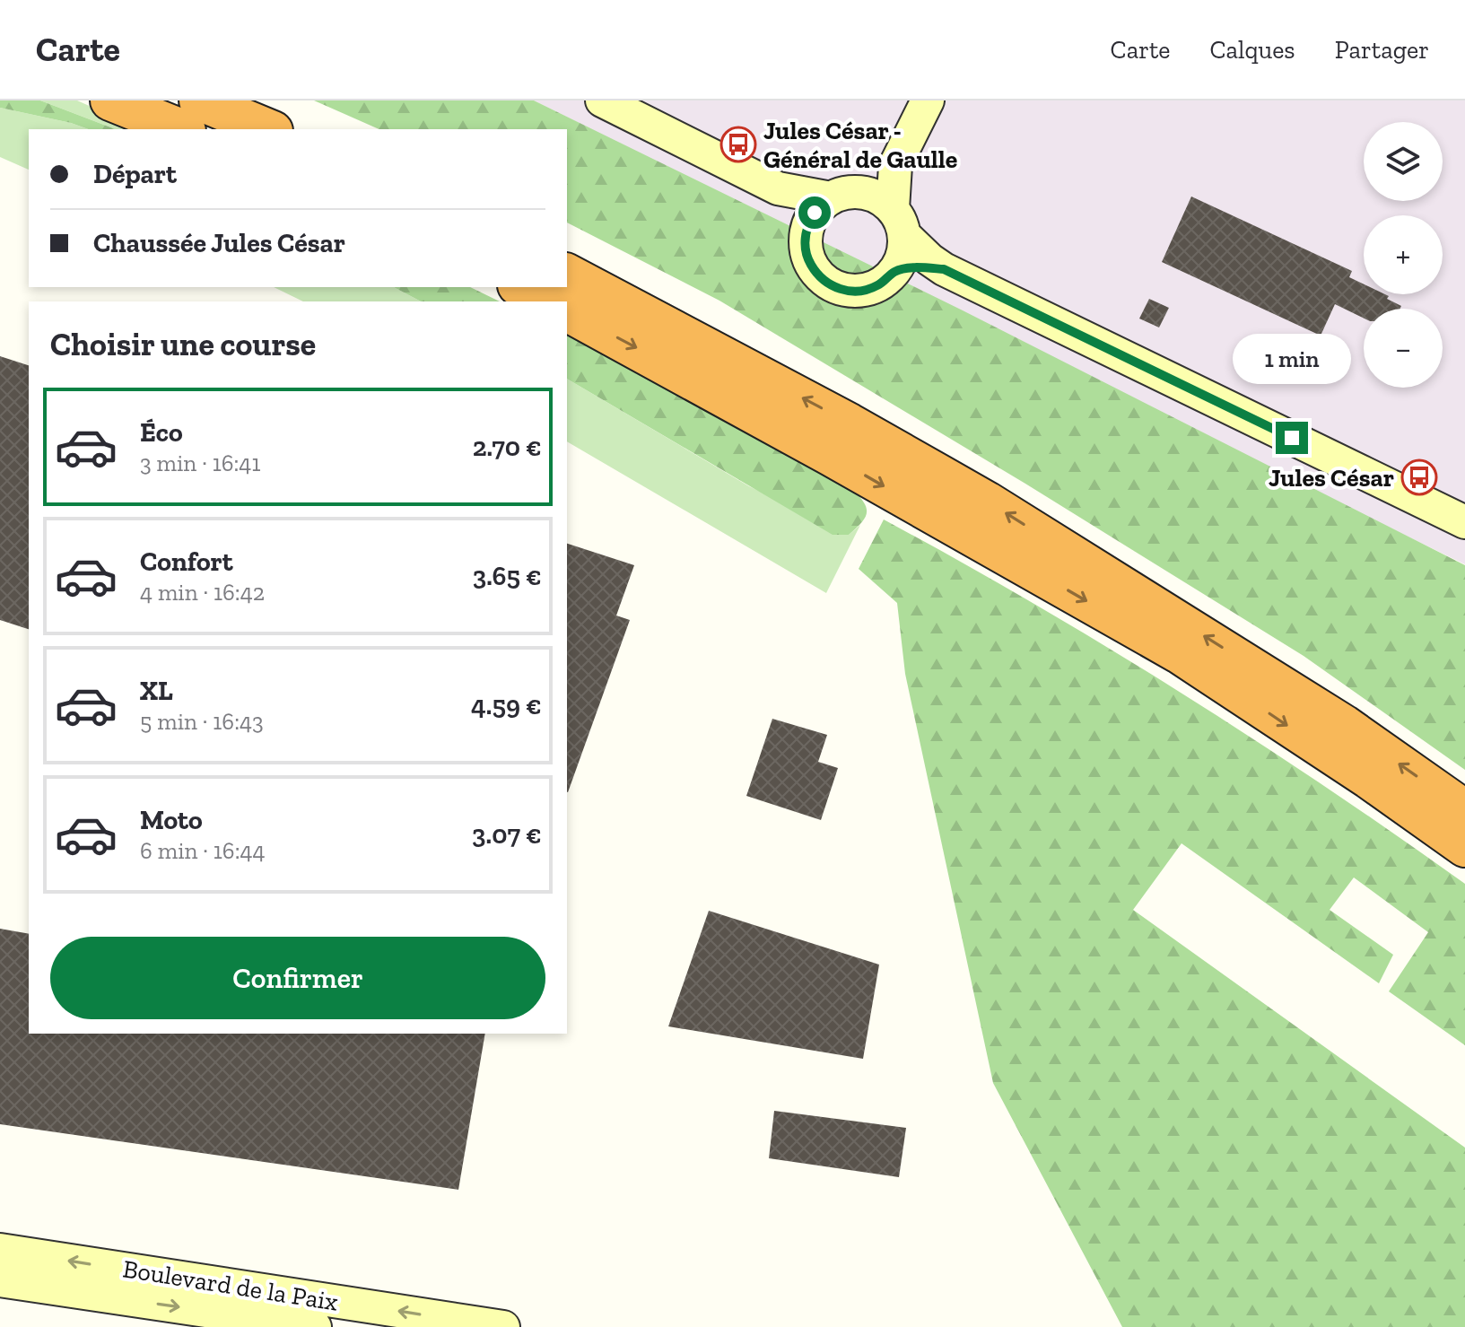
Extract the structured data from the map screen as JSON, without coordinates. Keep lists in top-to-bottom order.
{
  "streets": {
    "main road": ["Boulevard de la Paix"]
  },
  "places": {
    "bus stop": ["Jules César - Général de Gaulle", "Jules César"]
  },
  "page": {
    "header": "Carte",
    "nav": ["Carte", "Calques", "Partager"],
    "map_buttons": ["+", "−"],
    "banner": ["Départ", "Chaussée Jules César"],
    "heading": "Choisir une course",
    "bubble": "1 min",
    "list": [
      {
        "name": "Éco",
        "note": "3 min · 16:41",
        "value": "2.70 €"
      },
      {
        "name": "Confort",
        "note": "4 min · 16:42",
        "value": "3.65 €"
      },
      {
        "name": "XL",
        "note": "5 min · 16:43",
        "value": "4.59 €"
      },
      {
        "name": "Moto",
        "note": "6 min · 16:44",
        "value": "3.07 €"
      }
    ],
    "buttons": "Confirmer"
  }
}
